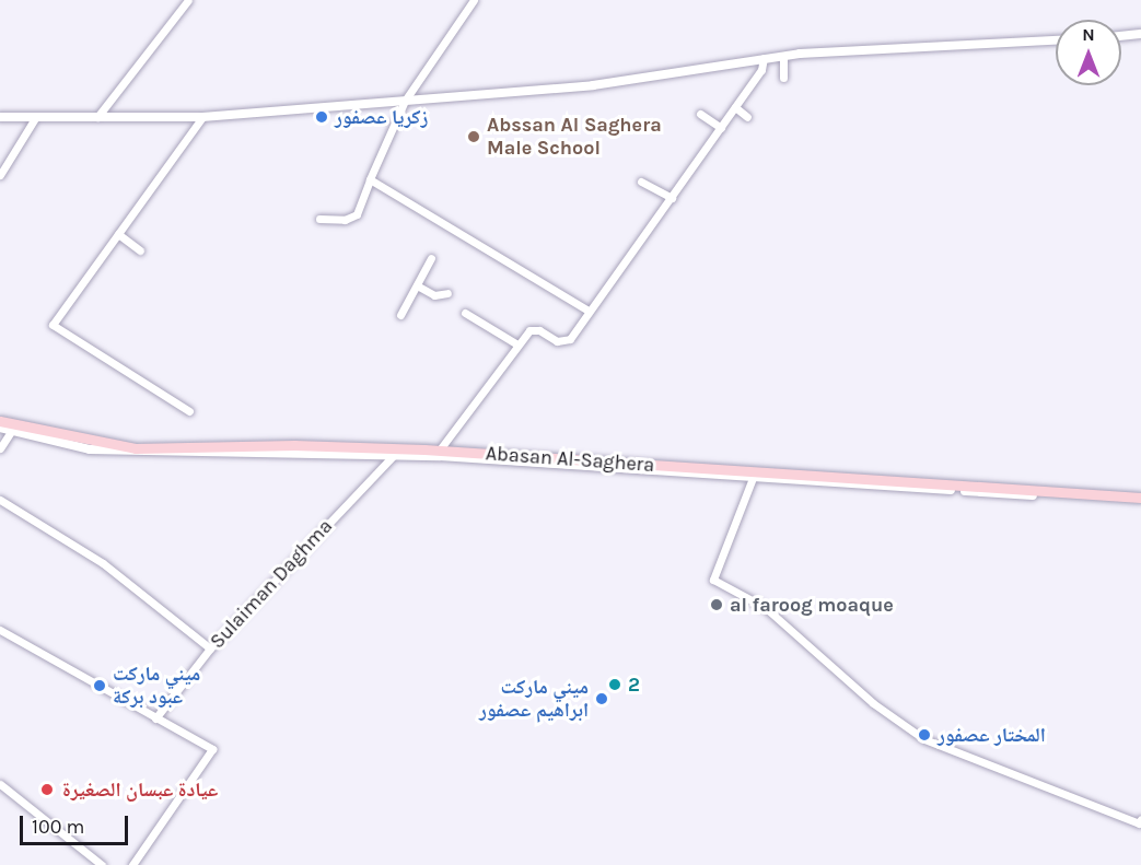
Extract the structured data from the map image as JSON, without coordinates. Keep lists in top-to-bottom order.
{
  "streets": {
    "main road": ["Abasan Al-Saghera"],
    "street": ["Sulaiman Daghma"]
  },
  "crossings": [
    ["Abasan Al-Saghera", "Sulaiman Daghma"]
  ],
  "places": [
    "زكريا عصفور",
    "Abssan Al Saghera Male School",
    "al faroog moaque",
    "2",
    "ميني ماركت عبود بركة",
    "ميني ماركت ابراهيم عصفور",
    "المختار عصفور",
    "عيادة عبسان الصغيرة"
  ],
  "scale_bar": "100 m",
  "north": "top"
}
